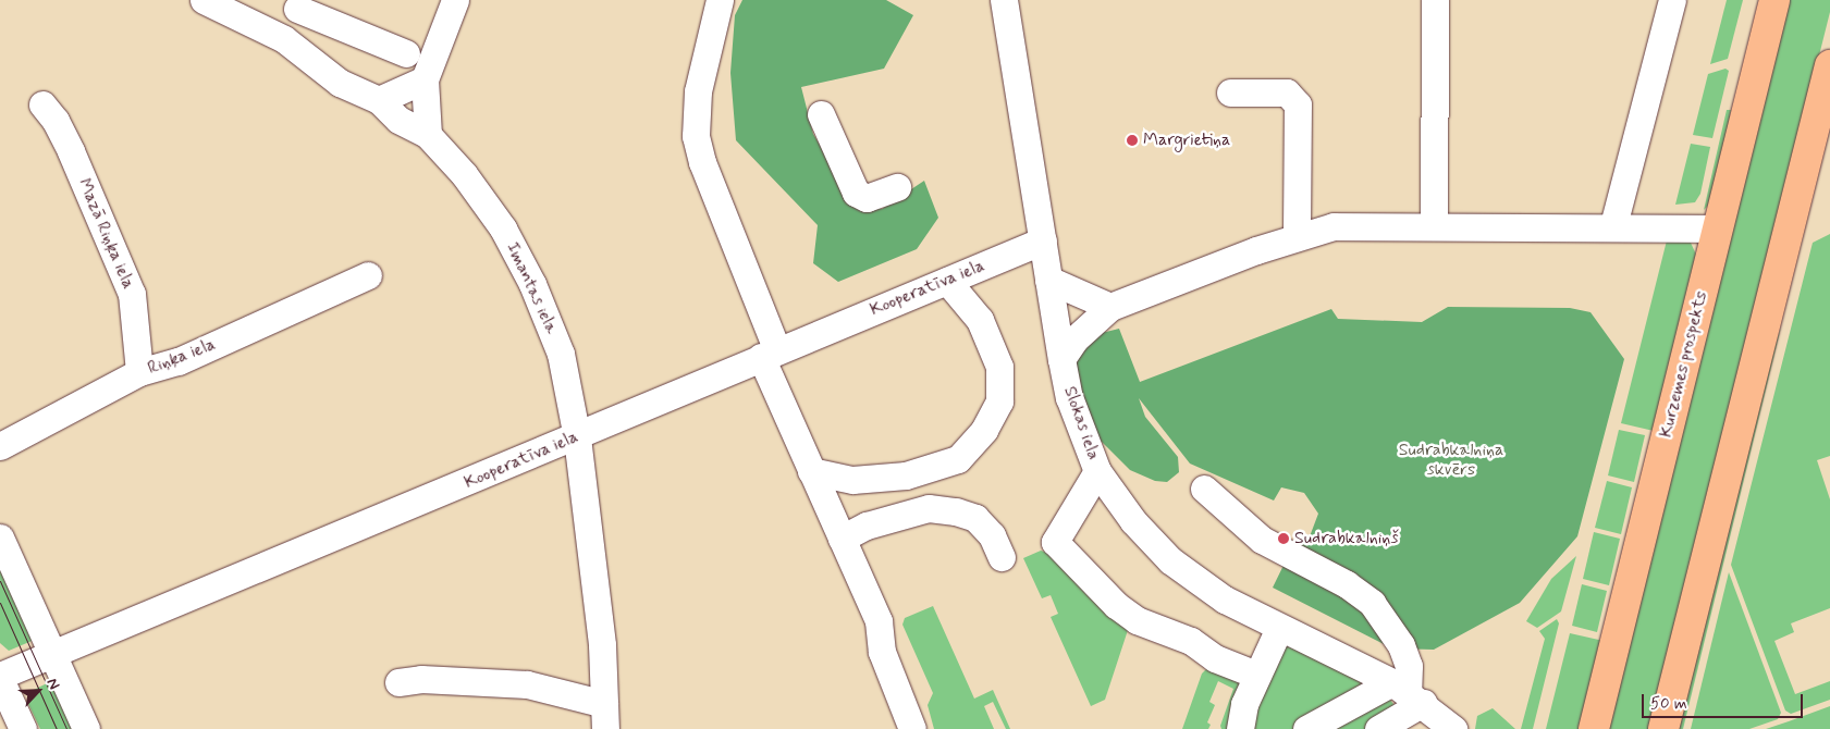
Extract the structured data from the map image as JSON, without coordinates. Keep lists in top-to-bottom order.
{
  "streets": {
    "main road": ["Kurzemes prospekts"],
    "street": [
      "Mazā Riņķa iela",
      "Imantas iela",
      "Kooperatīva iela",
      "Riņķa iela",
      "Slokas iela"
    ]
  },
  "crossings": [
    ["Mazā Riņķa iela", "Riņķa iela"],
    ["Imantas iela", "Kooperatīva iela"],
    ["Kooperatīva iela", "Slokas iela"]
  ],
  "parks": ["Sudrabkalniņa skvērs"],
  "places": ["Margrietiņa", "Sudrabkalniņš"],
  "scale_bar": "50 m",
  "north": "top right"
}
